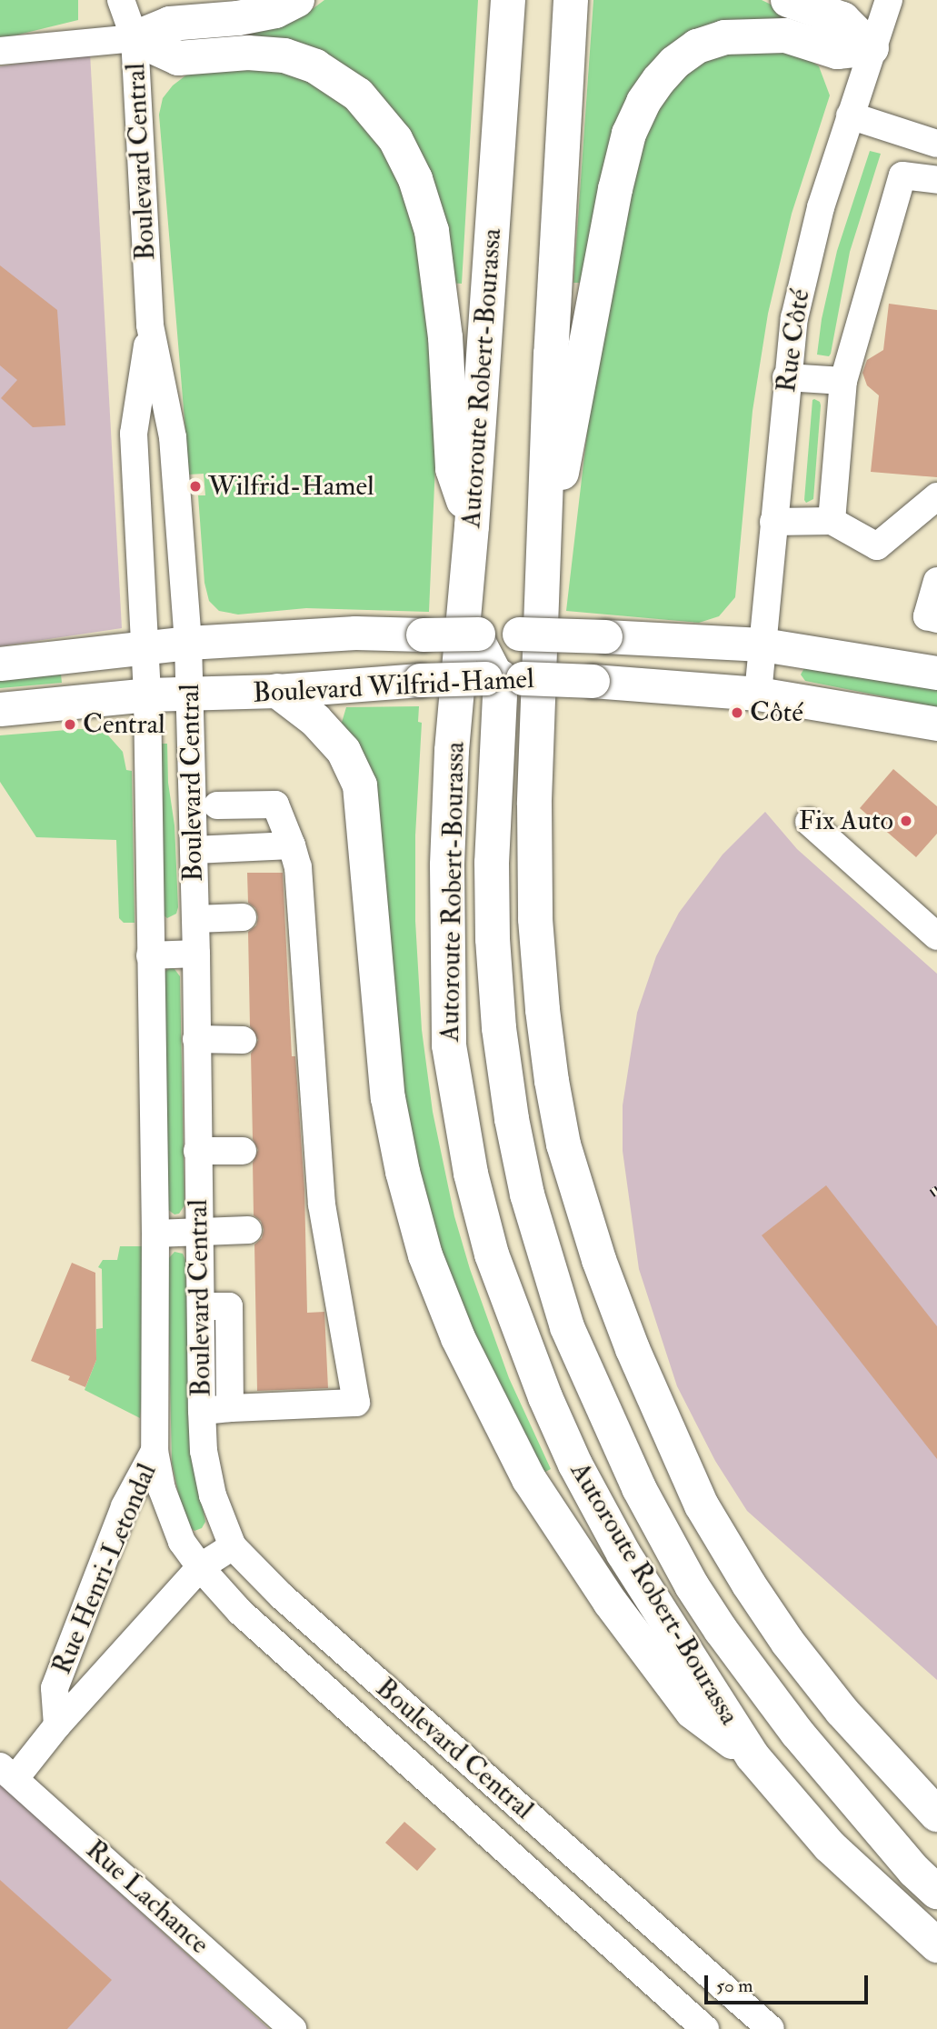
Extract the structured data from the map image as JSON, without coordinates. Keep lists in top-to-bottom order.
{
  "streets": {
    "highway": ["Autoroute Robert-Bourassa"],
    "main road": ["Boulevard Wilfrid-Hamel"],
    "street": [
      "Boulevard Central",
      "Rue Côté",
      "Rue Henri-Letondal",
      "Rue Lachance"
    ]
  },
  "crossings": [
    ["Boulevard Central", "Boulevard Wilfrid-Hamel"],
    ["Boulevard Central", "Rue Henri-Letondal"],
    ["Rue Côté", "Boulevard Wilfrid-Hamel"],
    ["Rue Henri-Letondal", "Rue Lachance"]
  ],
  "places": [
    "Wilfrid-Hamel",
    "Côté",
    "Central",
    "Fix Auto"
  ],
  "scale_bar": "50 m"
}
